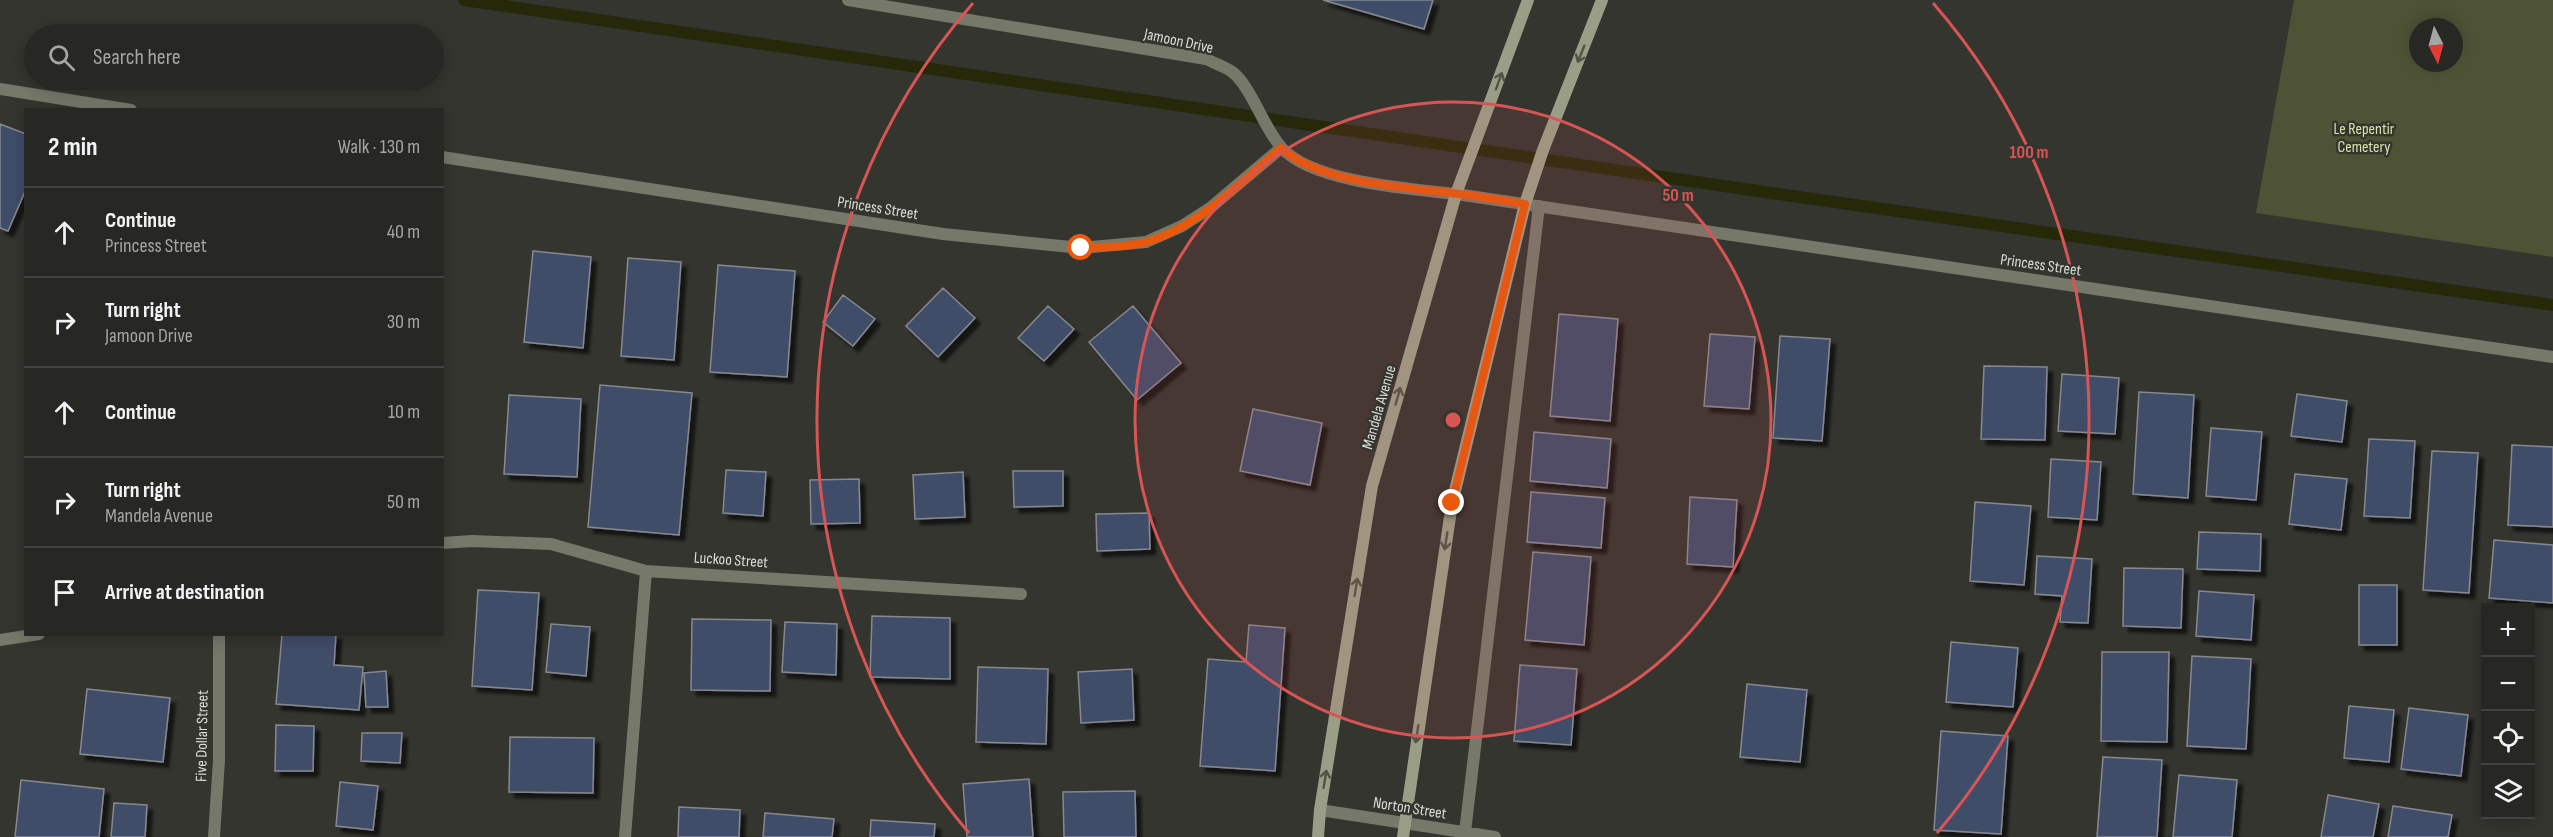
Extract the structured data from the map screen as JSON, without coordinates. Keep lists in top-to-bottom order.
{
  "streets": {
    "main road": ["Mandela Avenue"],
    "street": [
      "Jamoon Drive",
      "Princess Street",
      "Luckoo Street",
      "Five Dollar Street",
      "Norton Street"
    ]
  },
  "crossings": [
    ["Jamoon Drive", "Princess Street"],
    ["Jamoon Drive", "Mandela Avenue"],
    ["Mandela Avenue", "Norton Street"]
  ],
  "parks": ["Le Repentir Cemetery"],
  "north": "bottom",
  "page": {
    "search": "Search here",
    "heading": ["2 min", "Walk · 130 m"],
    "list": [
      ["Continue", "Princess Street", "40 m"],
      ["Turn right", "Jamoon Drive", "30 m"],
      ["Continue", "10 m"],
      ["Turn right", "Mandela Avenue", "50 m"],
      "Arrive at destination"
    ],
    "map_buttons": ["+", "−"]
  },
  "rings": ["100 m", "50 m"]
}
